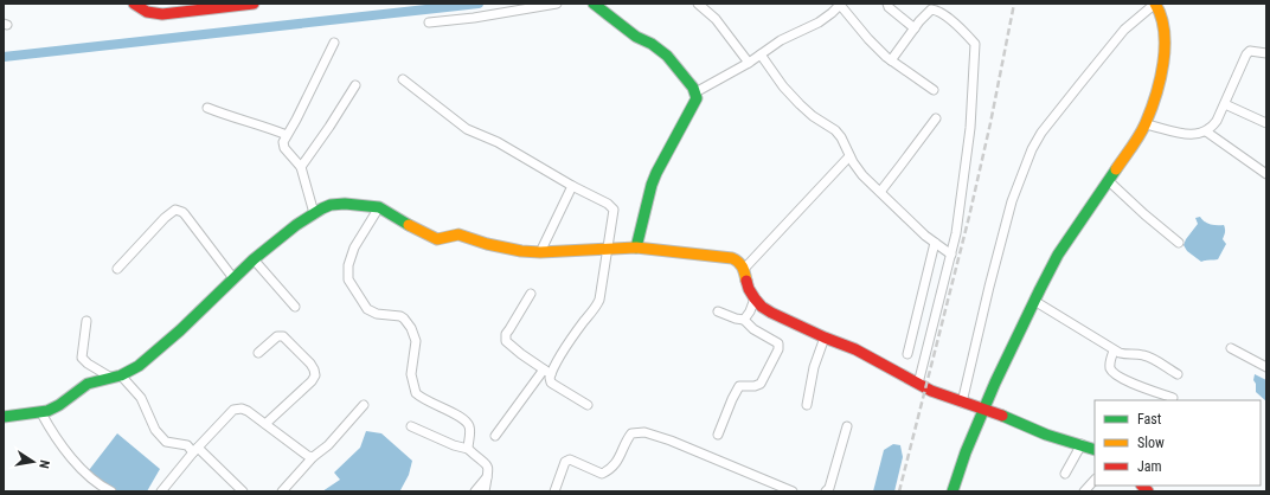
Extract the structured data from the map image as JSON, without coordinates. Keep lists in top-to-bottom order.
{
  "legend": ["Fast", "Slow", "Jam"],
  "north": "right"
}
